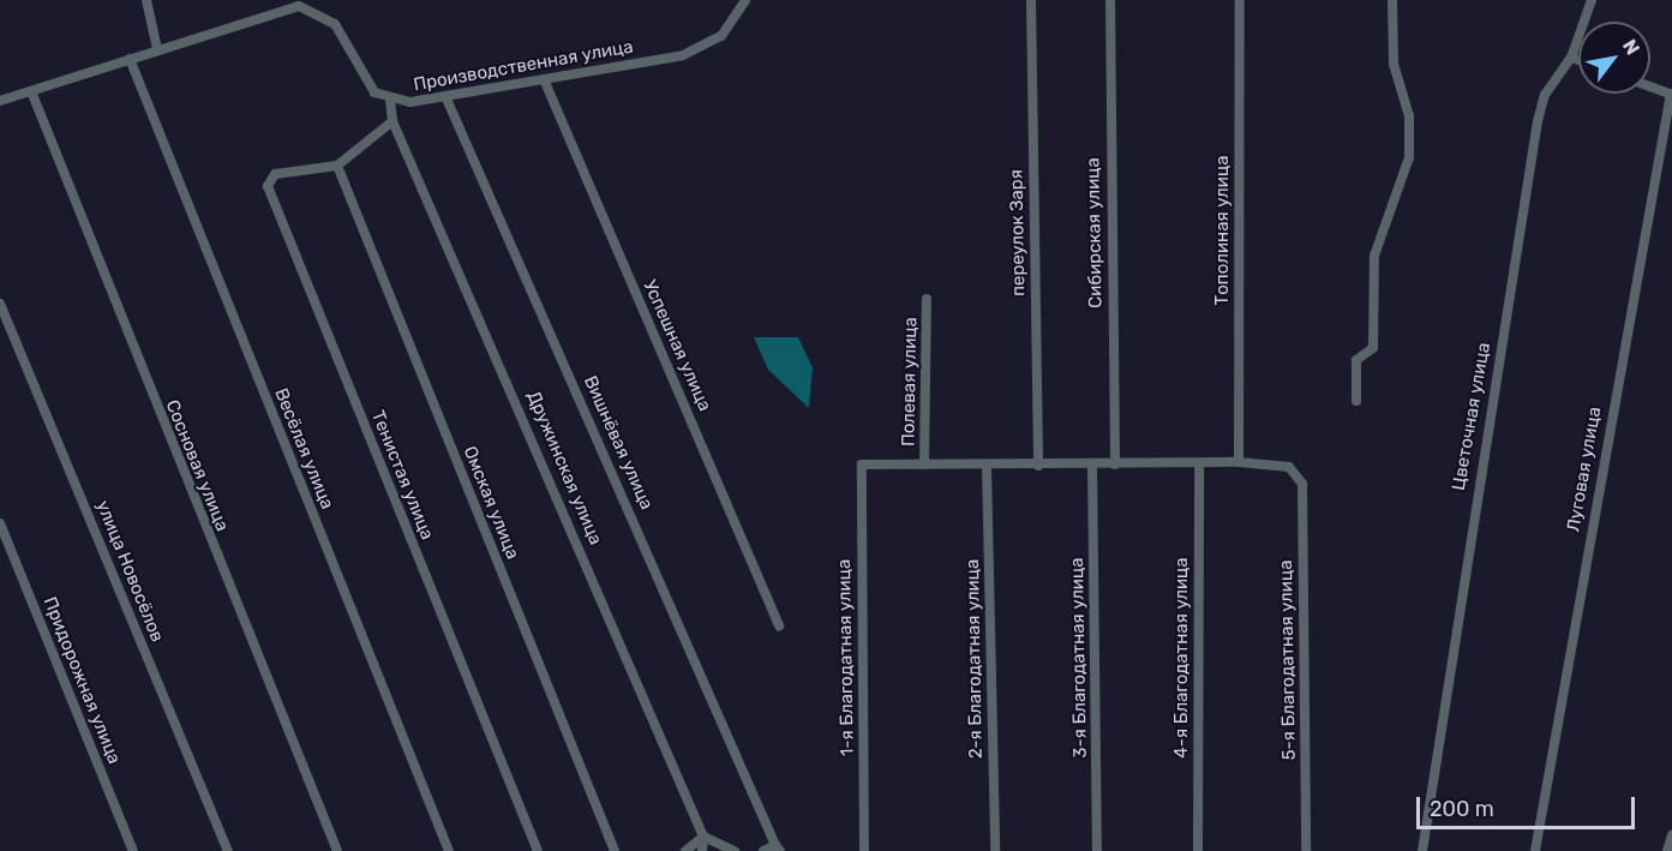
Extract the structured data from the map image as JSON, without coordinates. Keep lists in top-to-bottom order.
{
  "streets": {
    "street": [
      "Производственная улица",
      "Тополиная улица",
      "переулок Заря",
      "Сибирская улица",
      "Успешная улица",
      "Полевая улица",
      "Цветочная улица",
      "Вишнёвая улица",
      "Весёлая улица",
      "Сосновая улица",
      "Дружинская улица",
      "Луговая улица",
      "Тенистая улица",
      "Омская улица",
      "улица Новосёлов",
      "1-я Благодатная улица",
      "3-я Благодатная улица",
      "4-я Благодатная улица",
      "2-я Благодатная улица",
      "5-я Благодатная улица",
      "Придорожная улица"
    ]
  },
  "crossings": [
    ["Производственная улица", "Успешная улица"],
    ["Производственная улица", "Вишнёвая улица"],
    ["Производственная улица", "Весёлая улица"],
    ["Производственная улица", "Сосновая улица"],
    ["Производственная улица", "Дружинская улица"],
    ["Тополиная улица", "5-я Благодатная улица"],
    ["Полевая улица", "1-я Благодатная улица"],
    ["Тенистая улица", "Омская улица"]
  ],
  "scale_bar": "200 m",
  "north": "top right"
}
